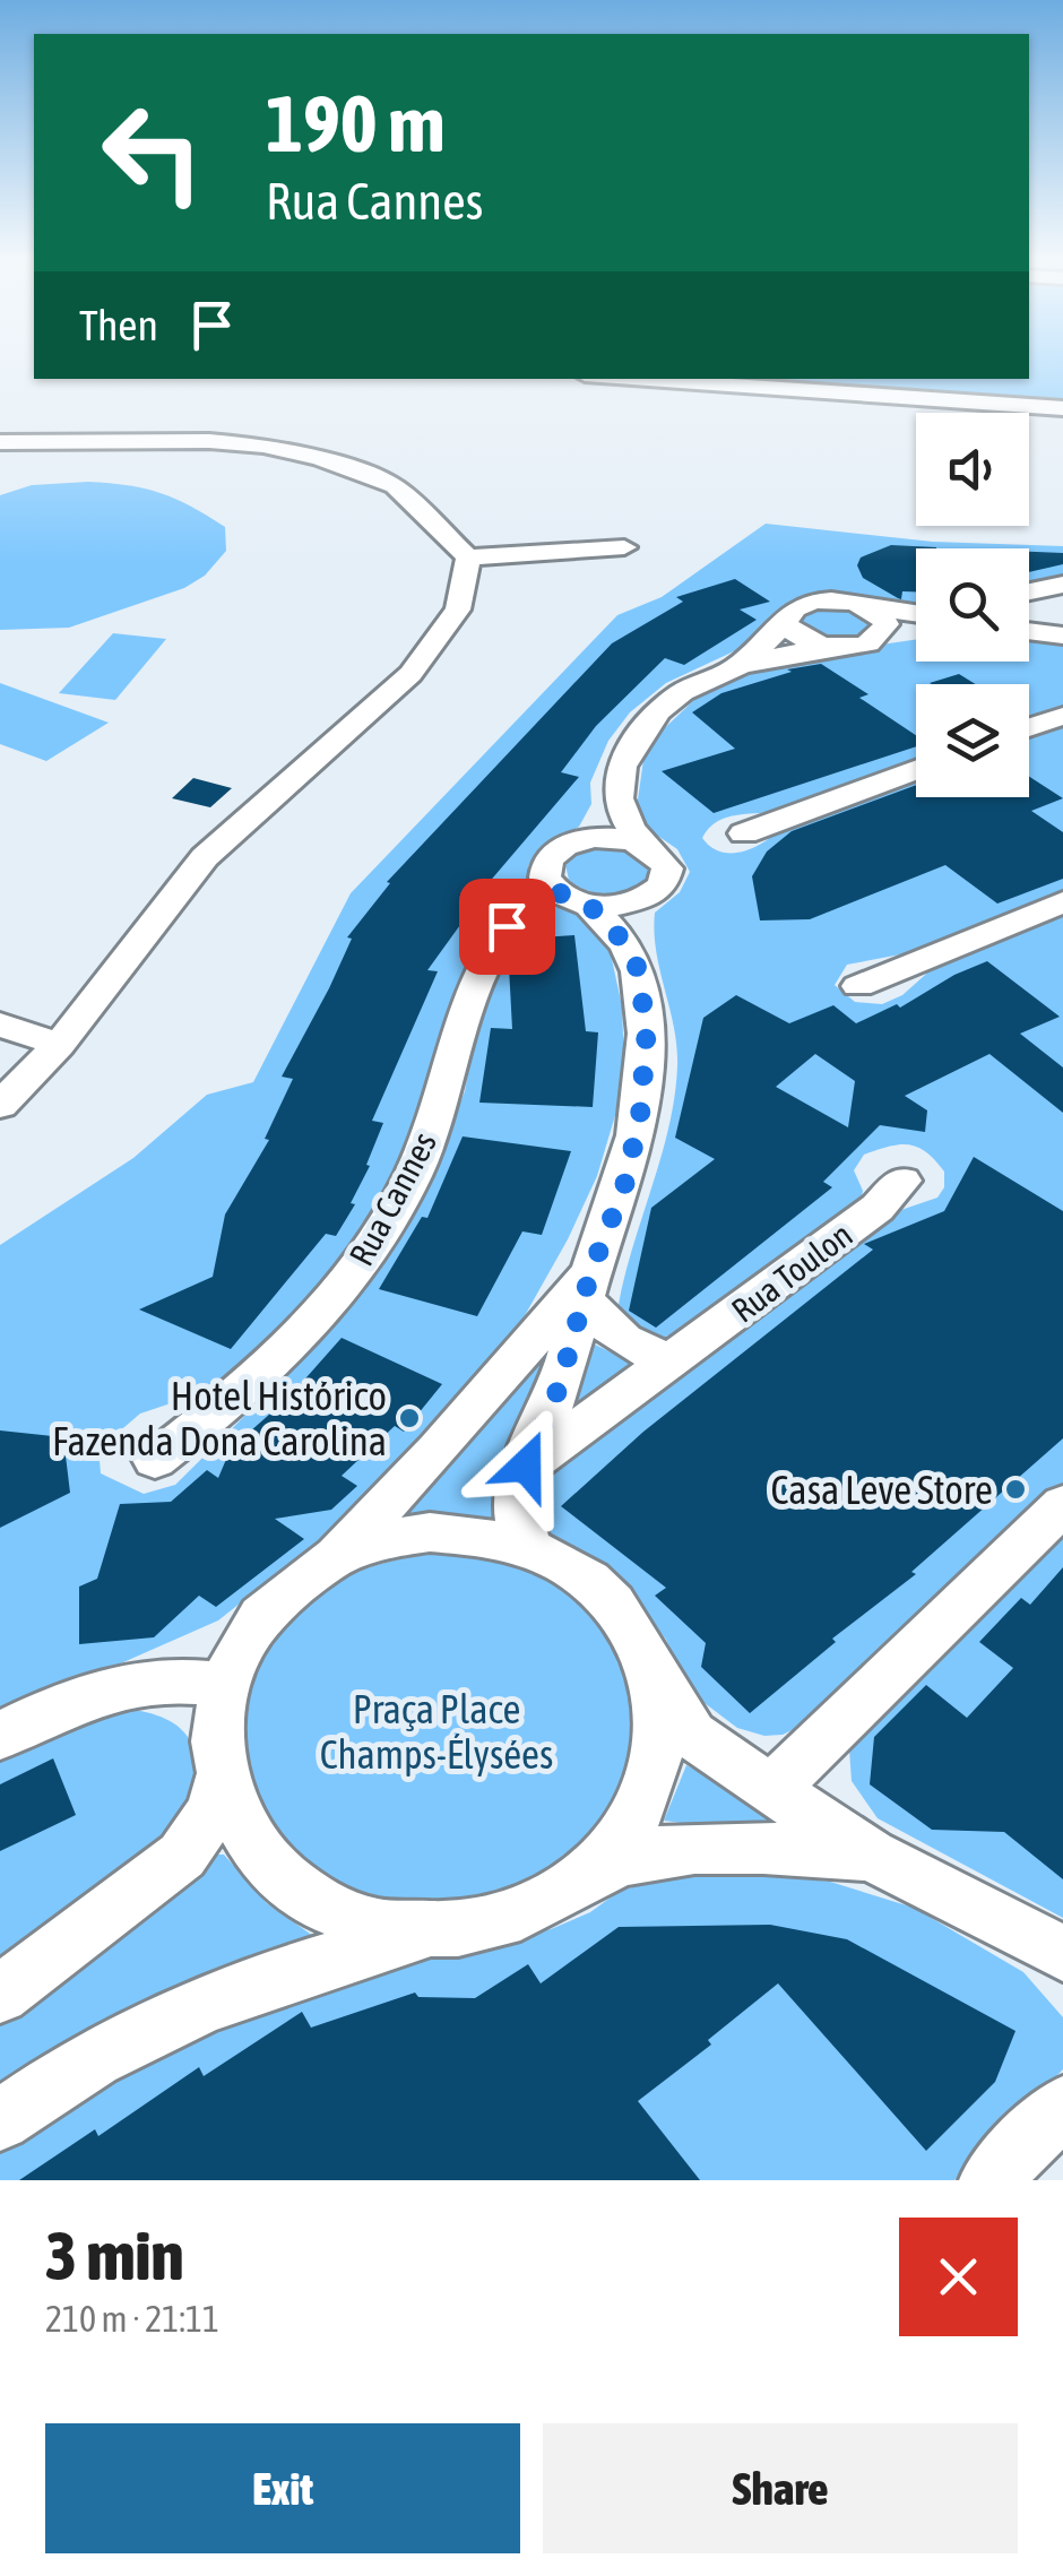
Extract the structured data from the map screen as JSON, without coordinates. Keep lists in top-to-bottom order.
{
  "streets": {
    "street": ["Rua Cannes", "Rua Toulon"]
  },
  "parks": ["Praça Place Champs-Élysées"],
  "places": ["Hotel Histórico Fazenda Dona Carolina", "Casa Leve Store"],
  "page": {
    "turn": ["190 m", "Rua Cannes"],
    "then": "Then",
    "heading": ["3 min", "210 m · 21:11"],
    "buttons": ["Exit", "Share"]
  }
}
